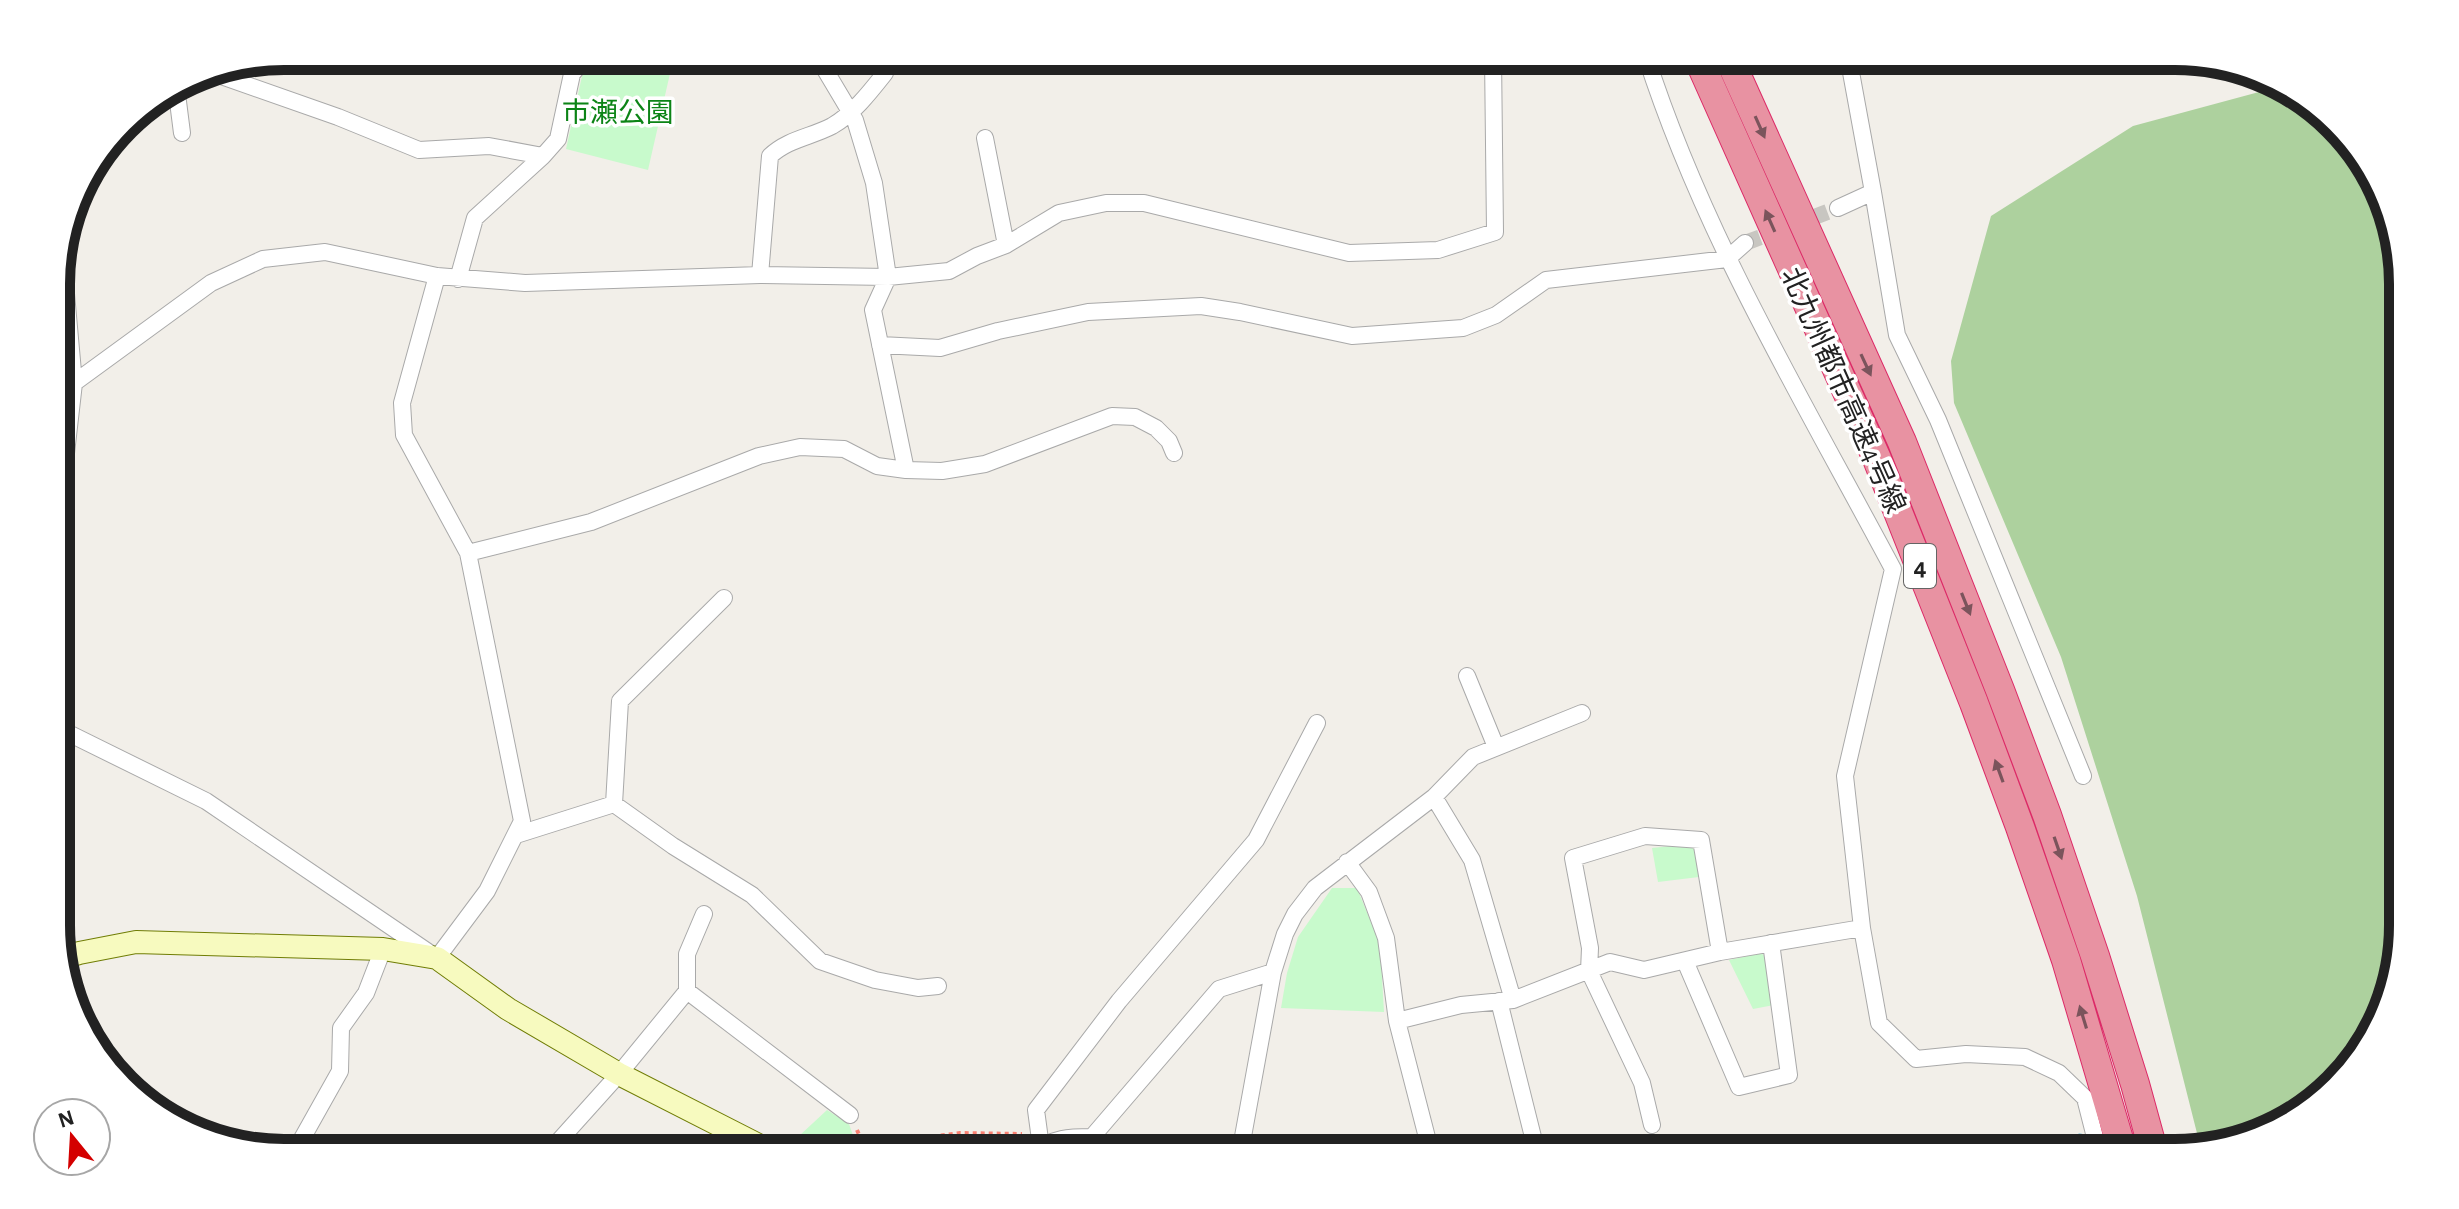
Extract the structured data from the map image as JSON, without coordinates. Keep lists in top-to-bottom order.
{
  "streets": {
    "highway": ["北九州都市高速4号線", "4"]
  },
  "parks": ["市瀬公園"],
  "north": "top"
}
